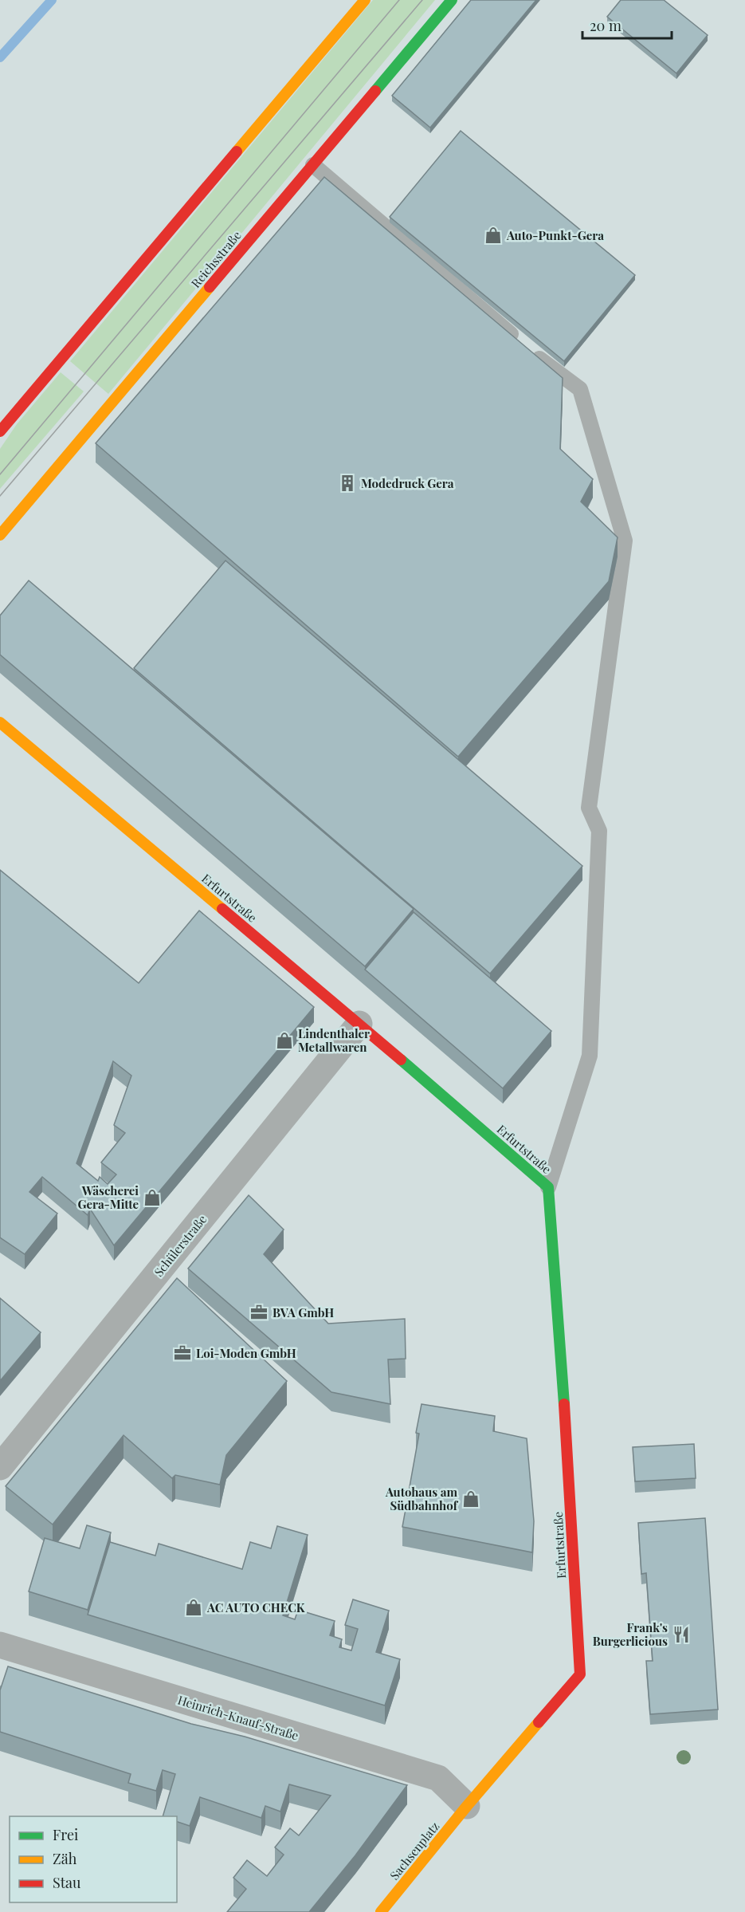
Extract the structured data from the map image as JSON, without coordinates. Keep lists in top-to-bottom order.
{
  "streets": {
    "street": [
      "Reichsstraße",
      "Erfurtstraße",
      "Schülerstraße",
      "Heinrich-Knauf-Straße",
      "Sachsenplatz"
    ]
  },
  "crossings": [
    ["Erfurtstraße", "Schülerstraße"],
    ["Erfurtstraße", "Heinrich-Knauf-Straße"],
    ["Erfurtstraße", "Sachsenplatz"],
    ["Heinrich-Knauf-Straße", "Sachsenplatz"]
  ],
  "places": {
    "shop": [
      "Auto-Punkt-Gera",
      "Lindenthaler Metallwaren",
      "Wäscherei Gera-Mitte",
      "Autohaus am Südbahnhof",
      "AC AUTO CHECK"
    ],
    "building": ["Modedruck Gera"],
    "office": ["BVA GmbH", "Loi-Moden GmbH"],
    "restaurant": ["Frank's Burgerlicious"]
  },
  "legend": ["Frei", "Zäh", "Stau"],
  "scale_bar": "20 m"
}
